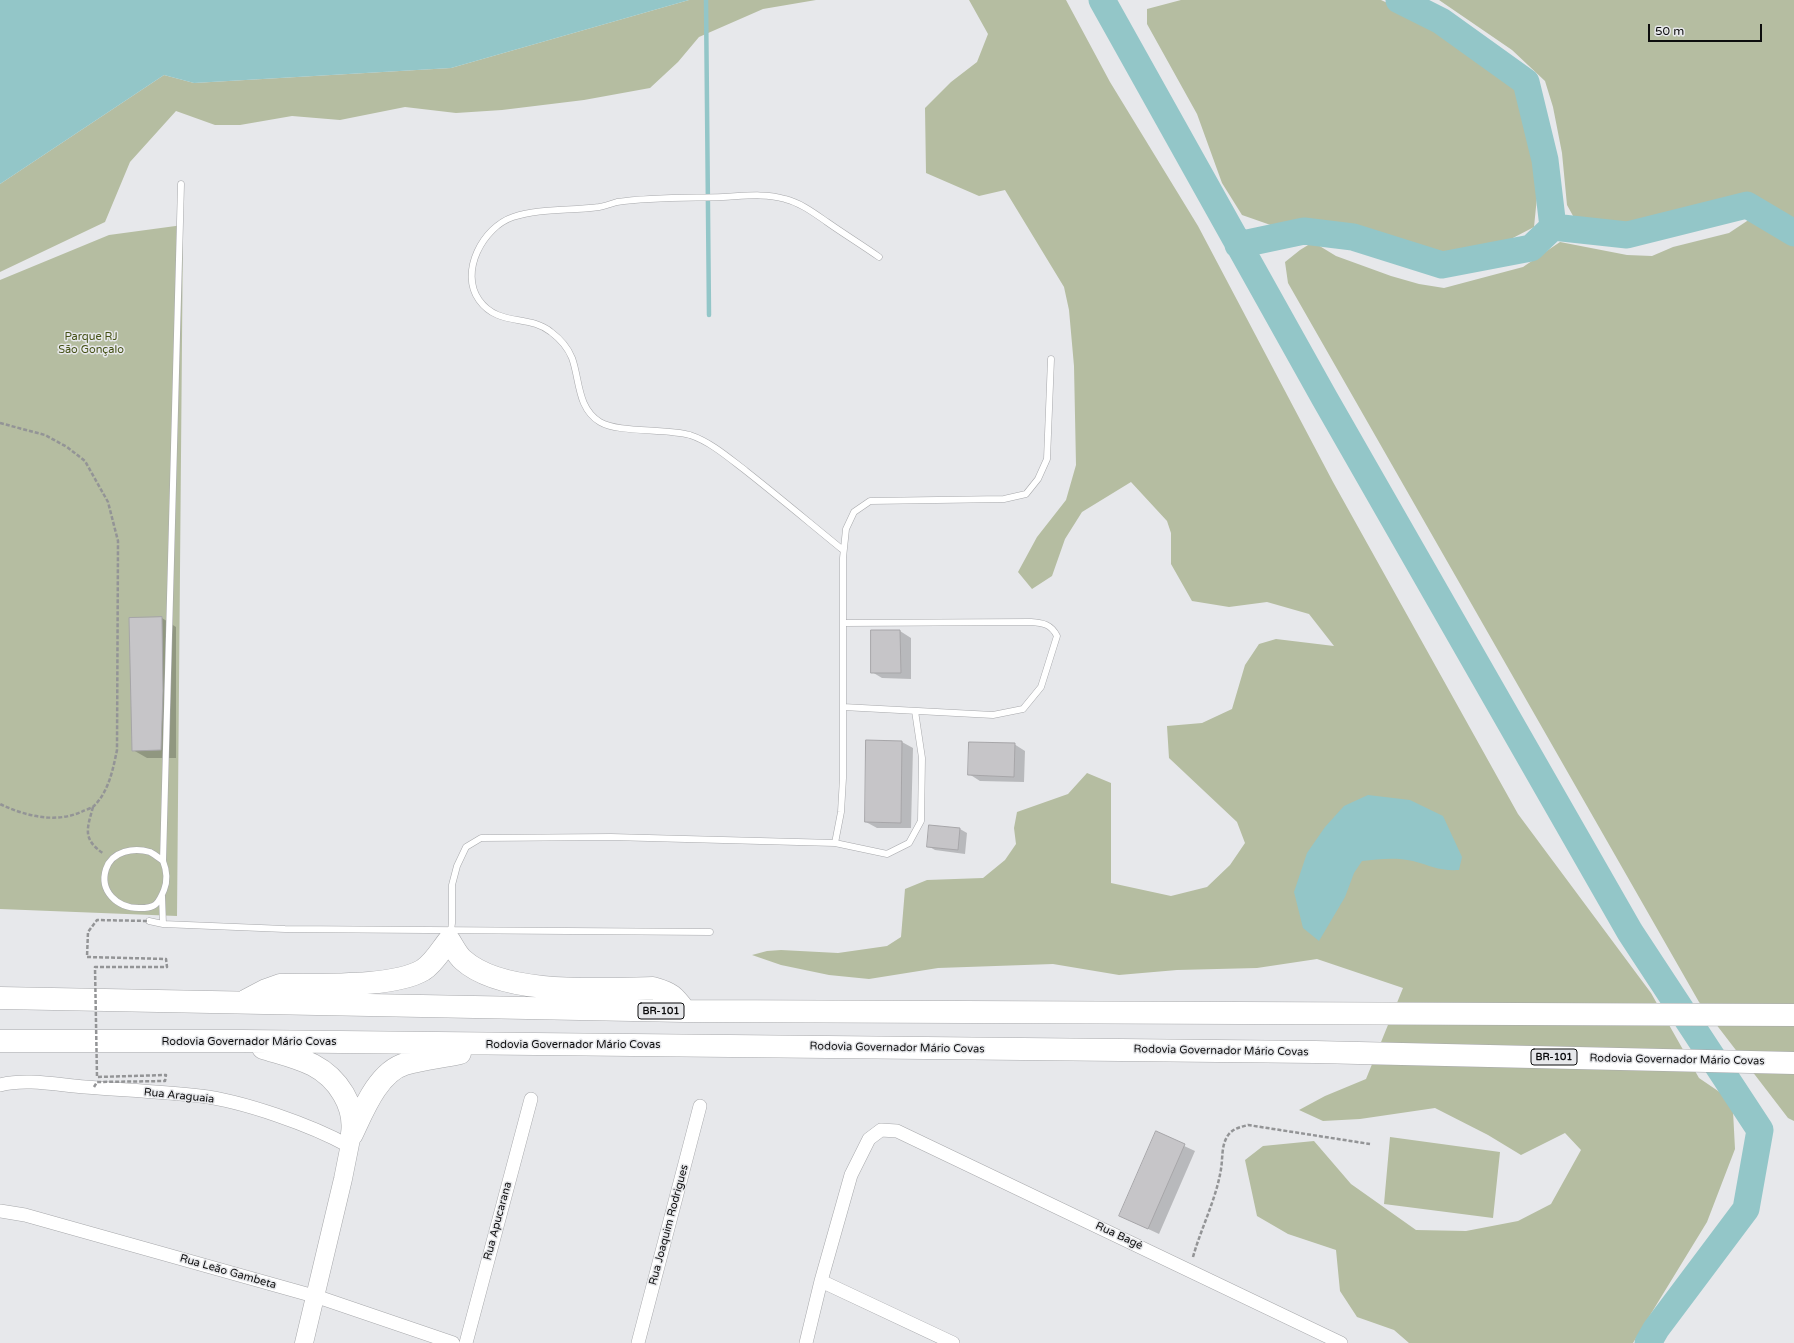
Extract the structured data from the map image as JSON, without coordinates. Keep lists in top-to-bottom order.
{
  "streets": {
    "highway": ["BR-101", "Rodovia Governador Mário Covas"],
    "street": [
      "Rua Araguaia",
      "Rua Apucarana",
      "Rua Joaquim Rodrigues",
      "Rua Bagé",
      "Rua Leão Gambeta"
    ]
  },
  "parks": ["Parque RJ São Gonçalo"],
  "scale_bar": "50 m"
}
